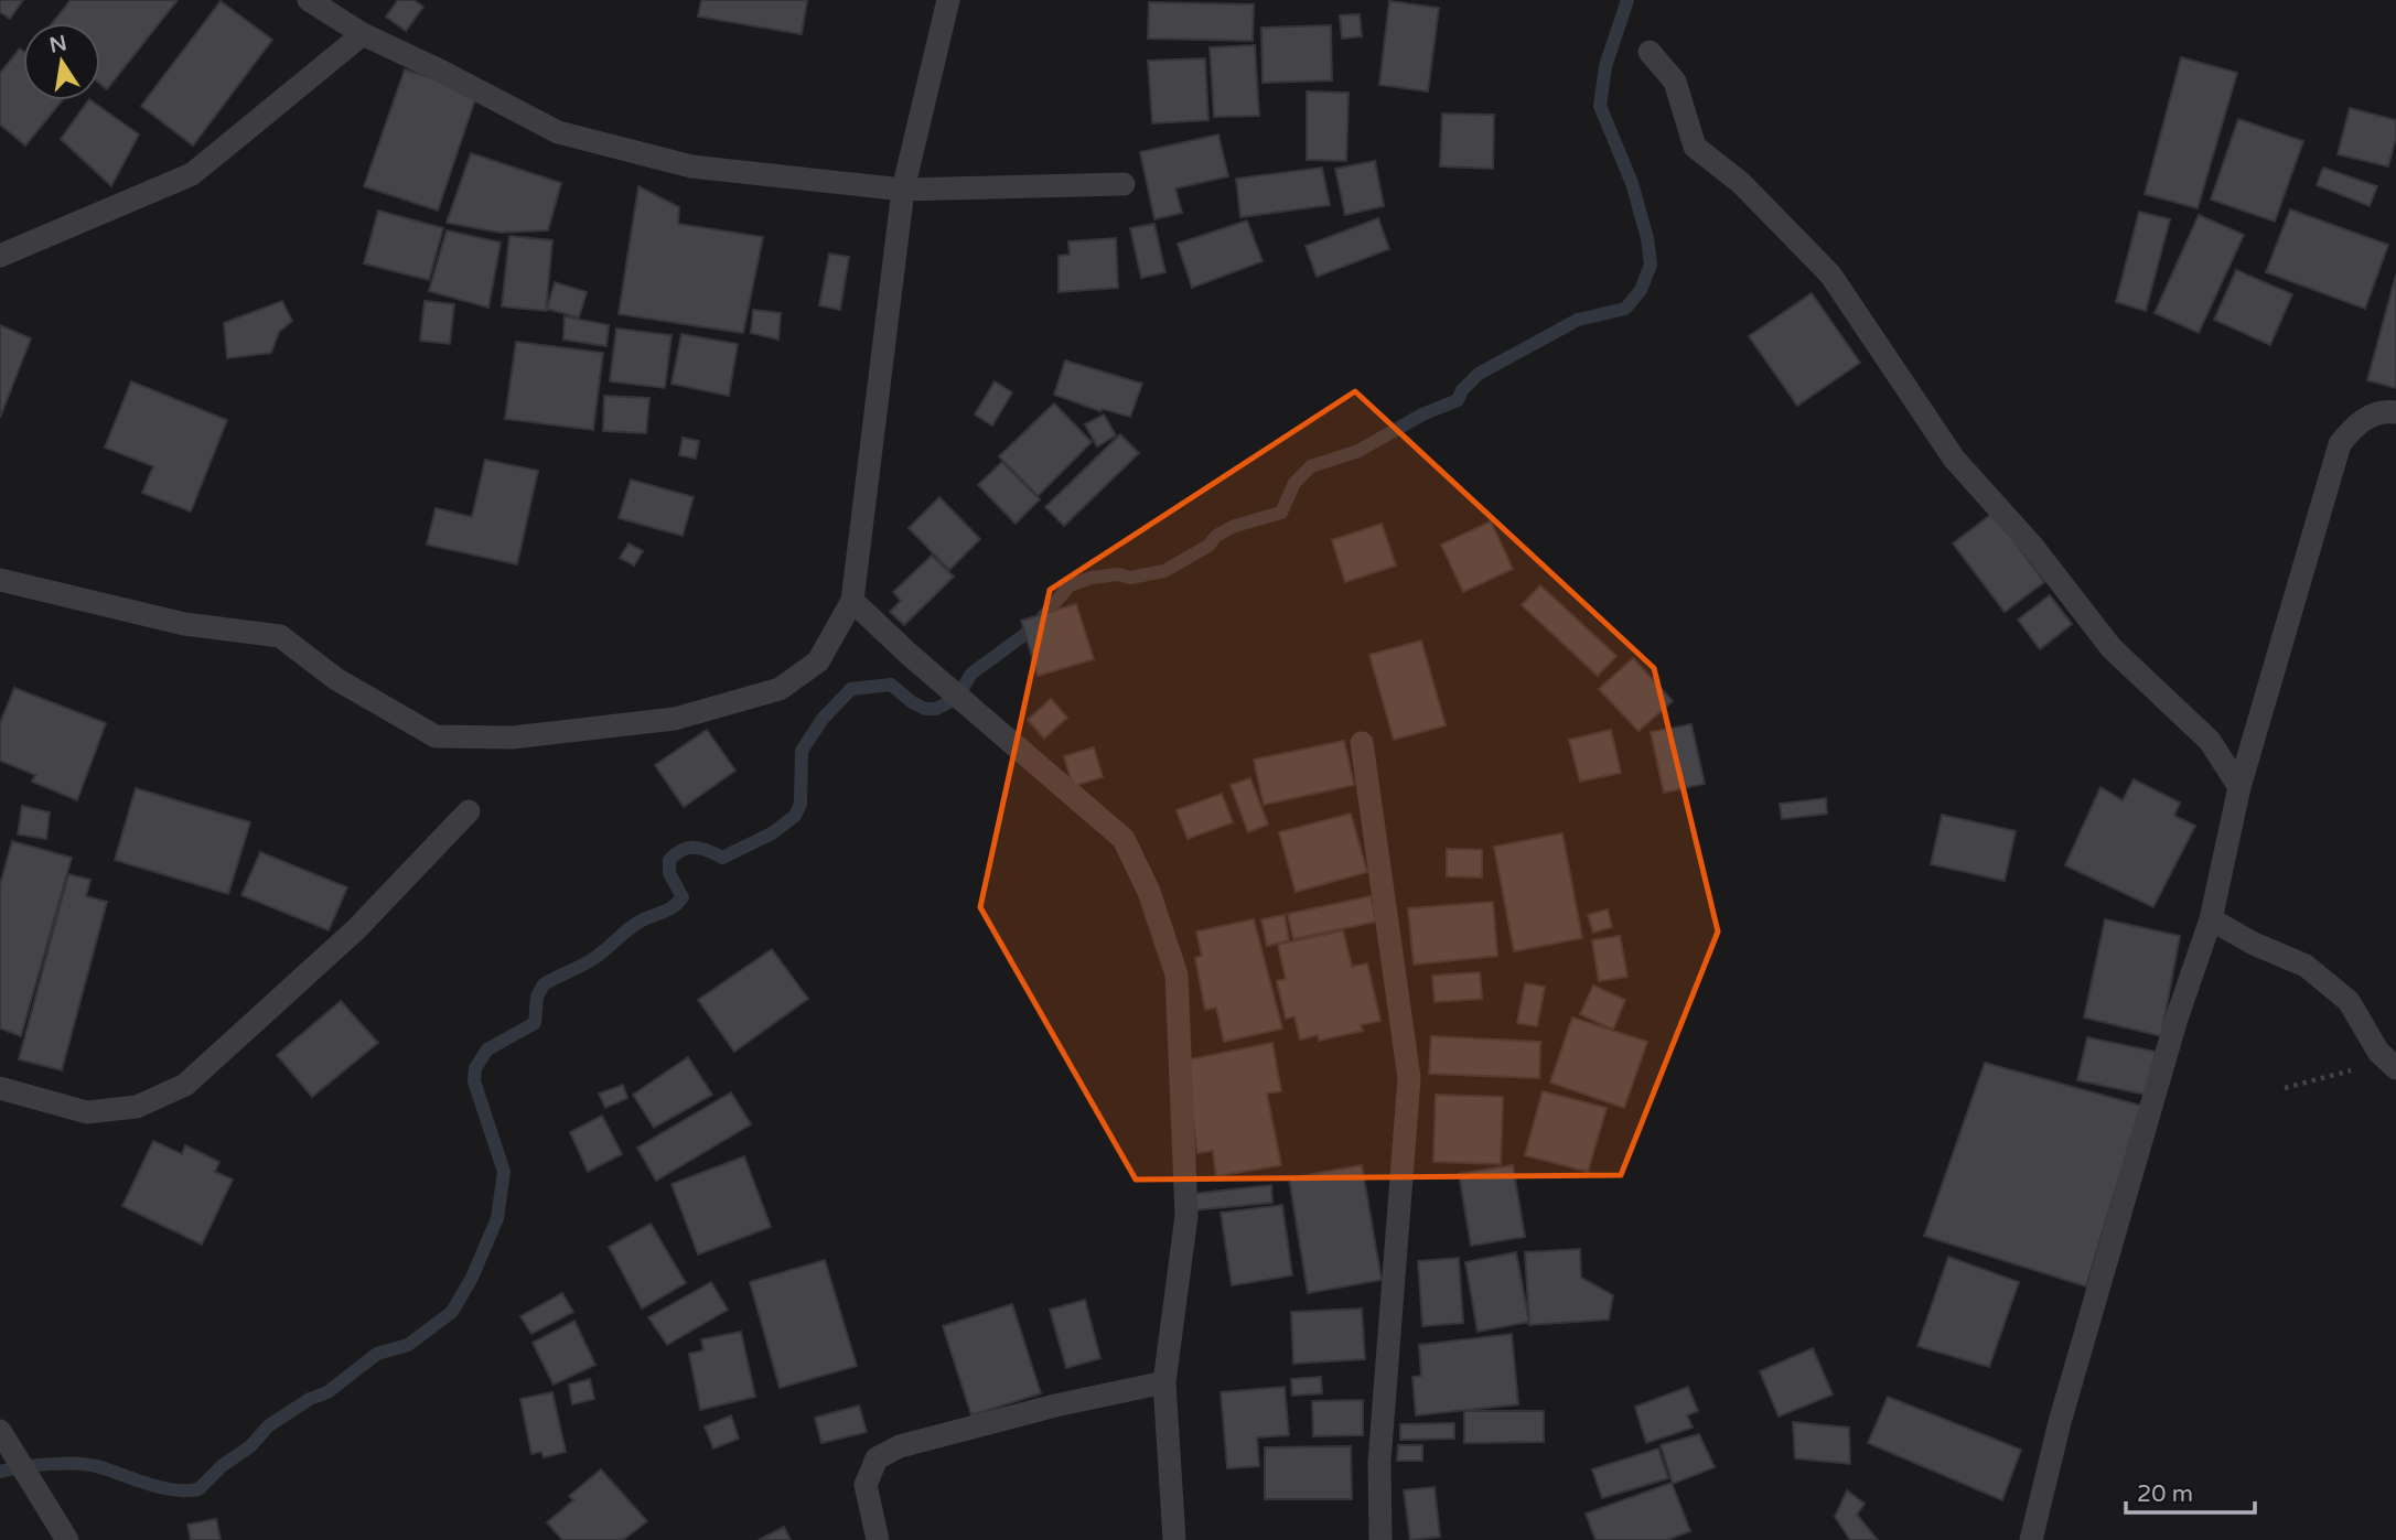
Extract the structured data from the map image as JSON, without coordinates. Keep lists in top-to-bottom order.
{
  "scale_bar": "20 m",
  "north": "top"
}
